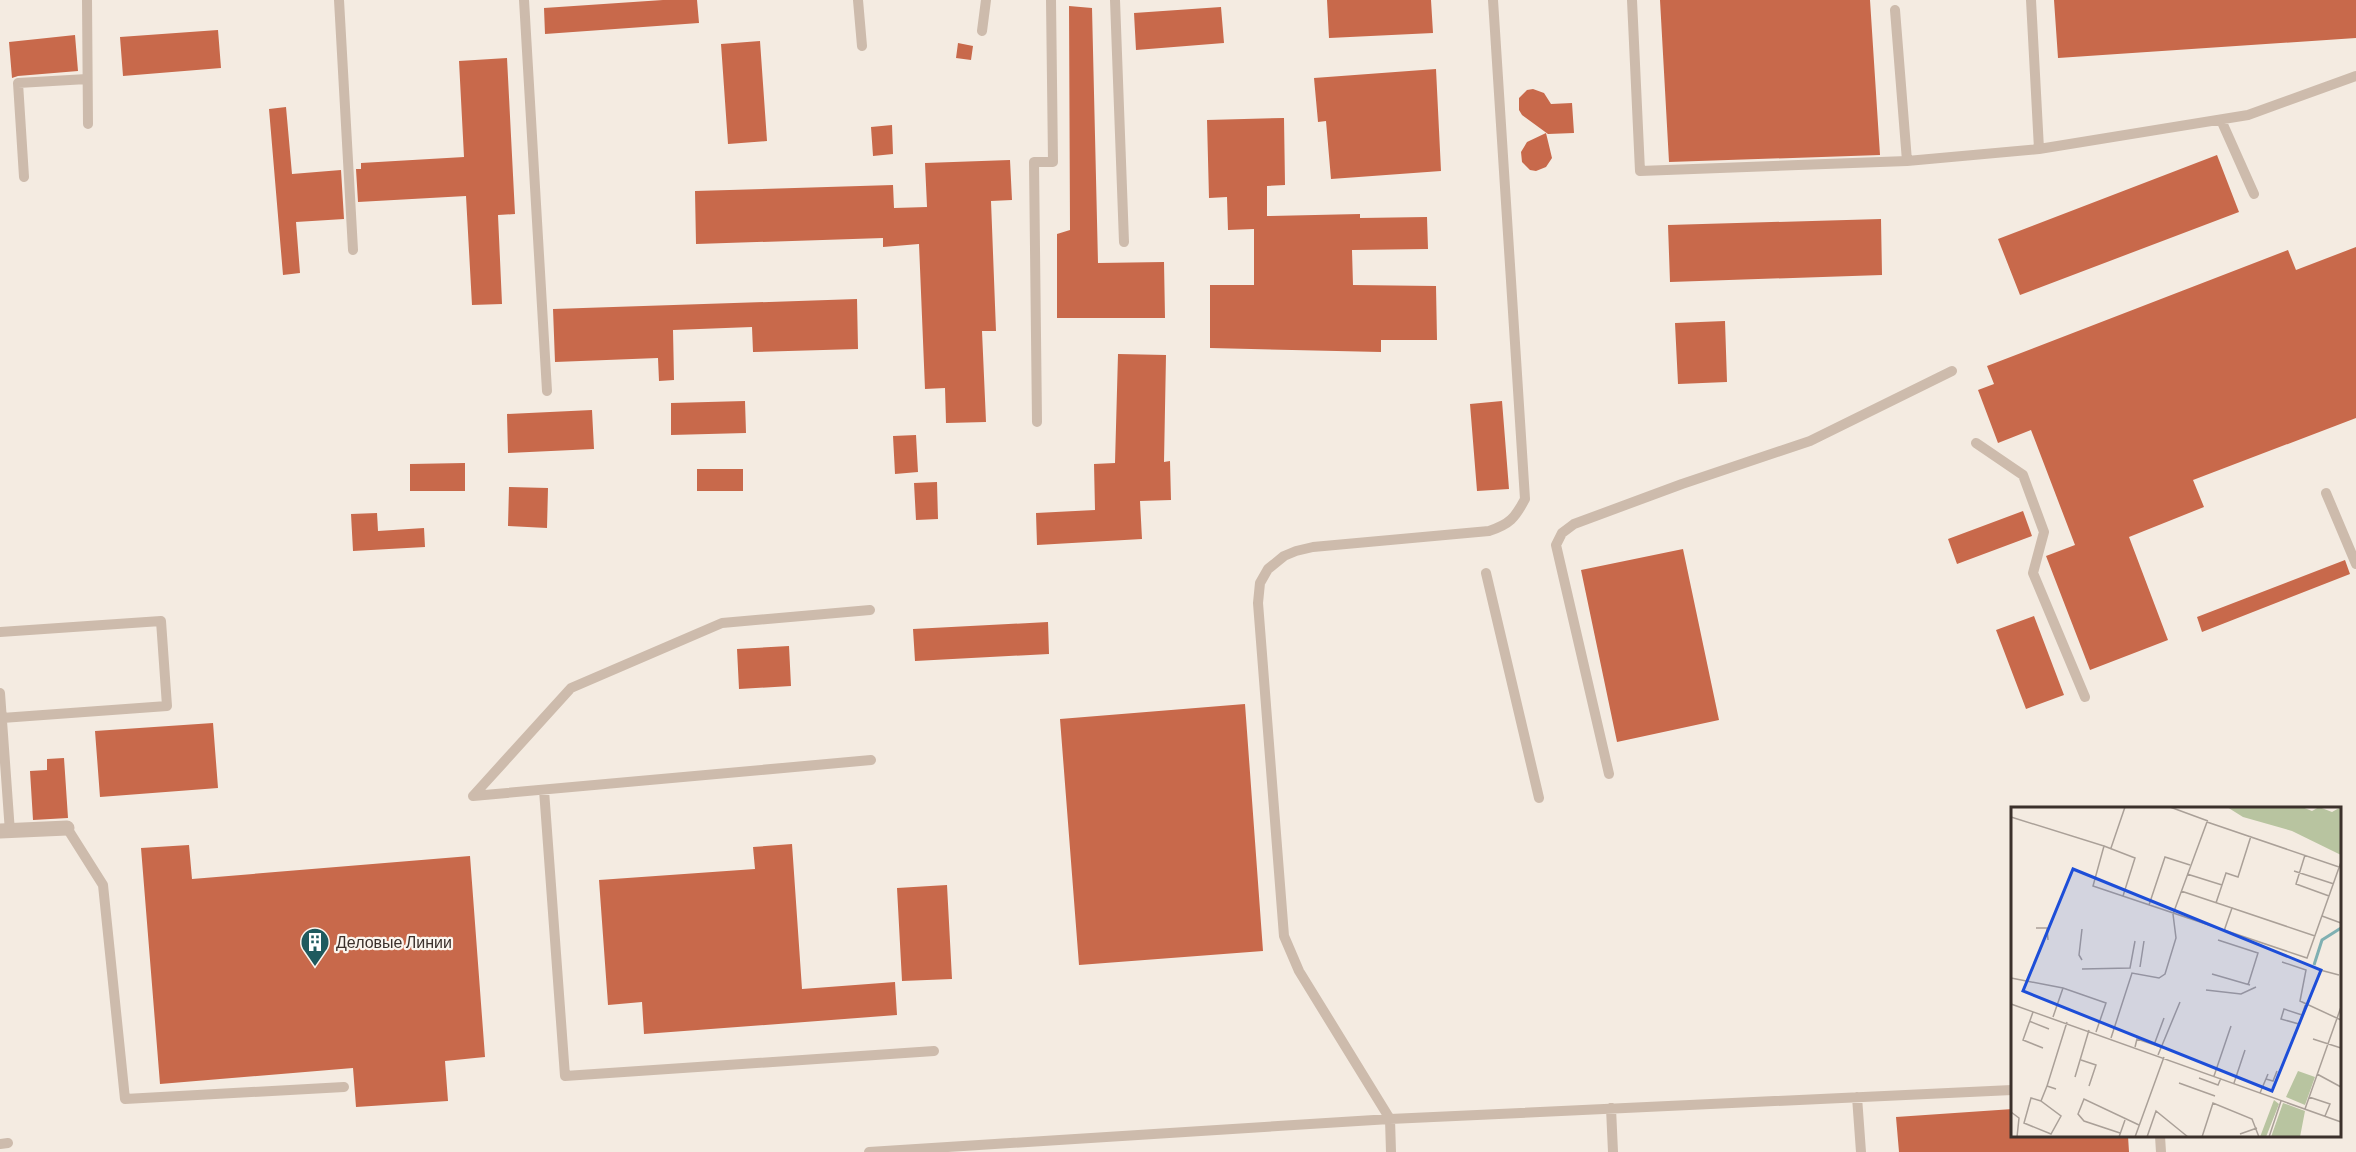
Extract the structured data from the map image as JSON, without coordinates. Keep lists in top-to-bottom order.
{
  "places": {
    "building": ["Деловые Линии"]
  }
}
